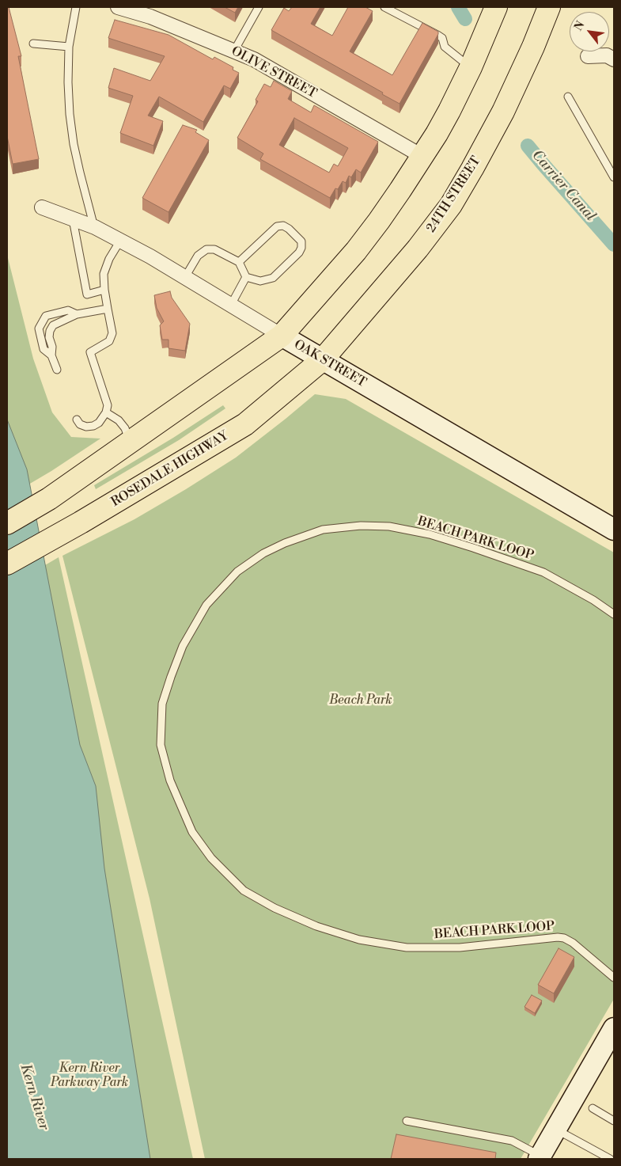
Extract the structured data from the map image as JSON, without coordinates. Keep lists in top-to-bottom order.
{
  "streets": {
    "main road": ["24TH STREET", "OAK STREET", "ROSEDALE HIGHWAY"],
    "street": ["OLIVE STREET"],
    "lane": ["BEACH PARK LOOP"]
  },
  "crossings": [
    ["24TH STREET", "OAK STREET"],
    ["24TH STREET", "ROSEDALE HIGHWAY"],
    ["OAK STREET", "ROSEDALE HIGHWAY"]
  ],
  "water": ["Carrier Canal", "Kern River"],
  "parks": ["Beach Park", "Kern River Parkway Park"],
  "north": "top left"
}
